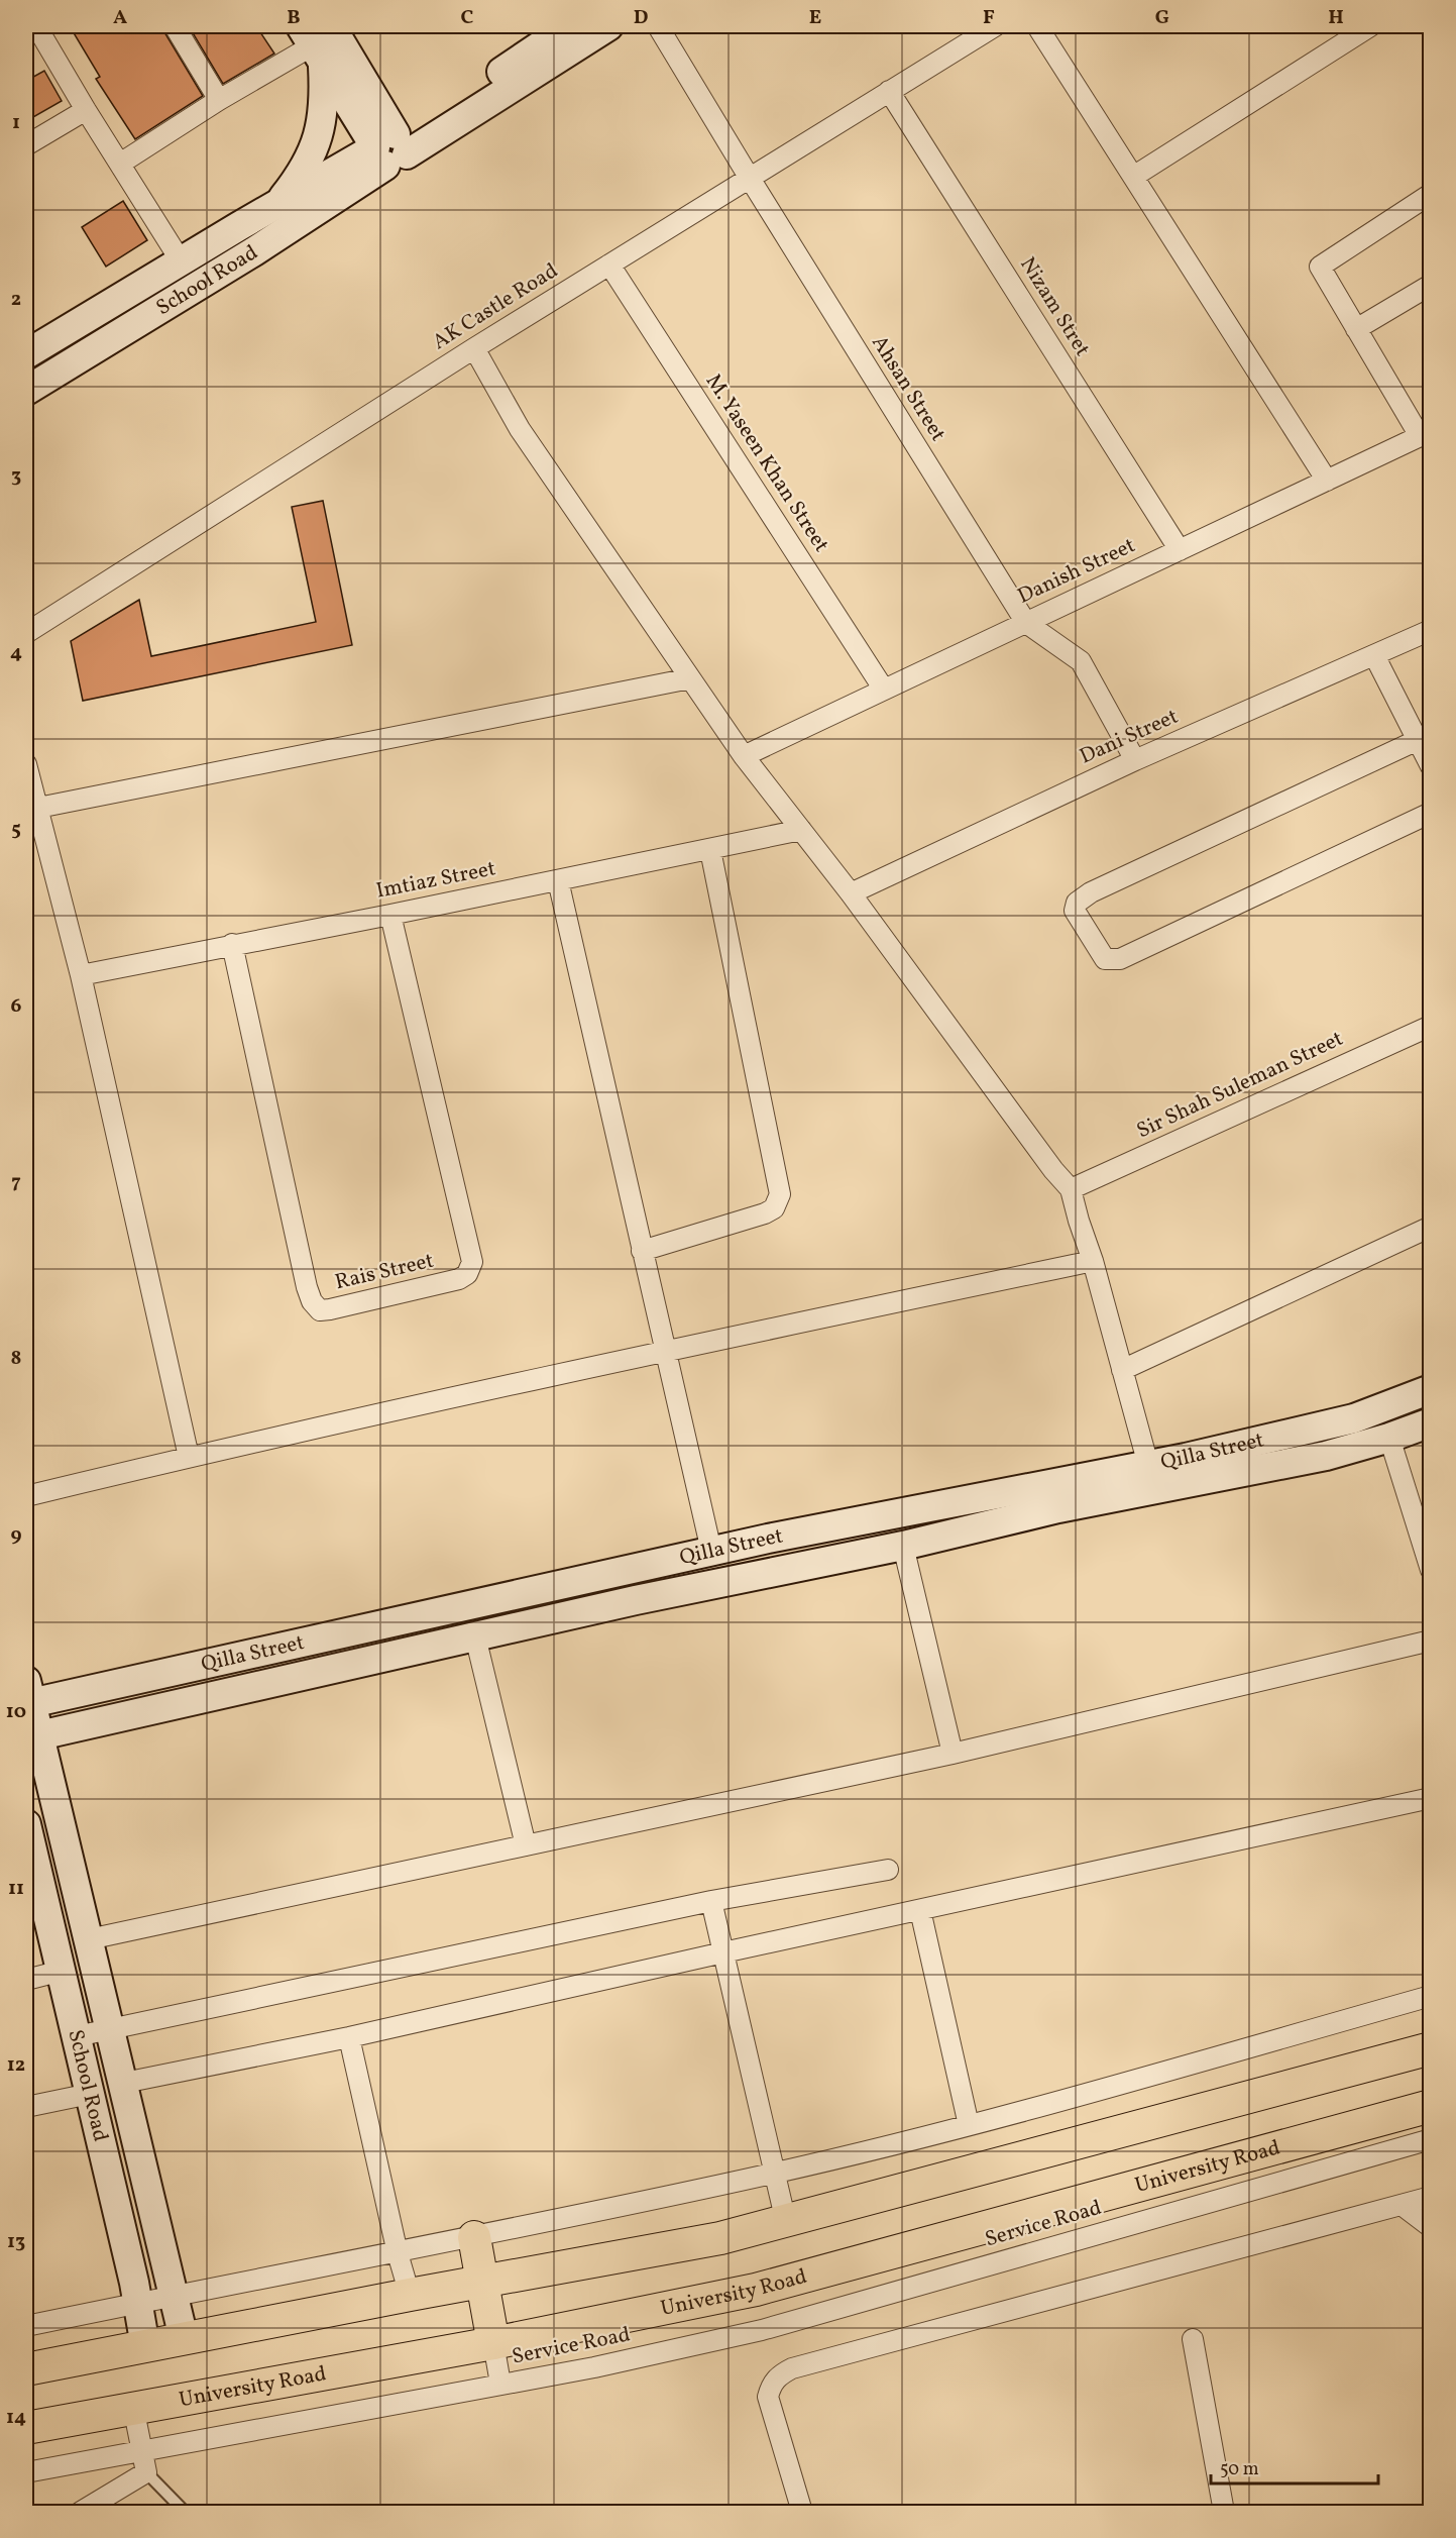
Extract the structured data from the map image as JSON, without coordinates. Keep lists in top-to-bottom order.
{
  "streets": {
    "main road": ["University Road"],
    "street": [
      "School Road",
      "AK Castle Road",
      "Nizam Stret",
      "Ahsan Street",
      "M. Yaseen Khan Street",
      "Danish Street",
      "Dani Street",
      "Imtiaz Street",
      "Sir Shah Suleman Street",
      "Rais Street",
      "Qilla Street",
      "Service Road"
    ]
  },
  "crossings": [
    ["AK Castle Road", "Nizam Stret"],
    ["AK Castle Road", "Ahsan Street"],
    ["AK Castle Road", "M. Yaseen Khan Street"],
    ["Nizam Stret", "Danish Street"],
    ["Ahsan Street", "Danish Street"],
    ["Ahsan Street", "Dani Street"],
    ["M. Yaseen Khan Street", "Danish Street"],
    ["Imtiaz Street", "Rais Street"]
  ],
  "scale_bar": "50 m",
  "grid": {
    "columns": [
      "A",
      "B",
      "C",
      "D",
      "E",
      "F",
      "G",
      "H"
    ],
    "rows": [
      "1",
      "2",
      "3",
      "4",
      "5",
      "6",
      "7",
      "8",
      "9",
      "10",
      "11",
      "12",
      "13",
      "14"
    ]
  }
}
